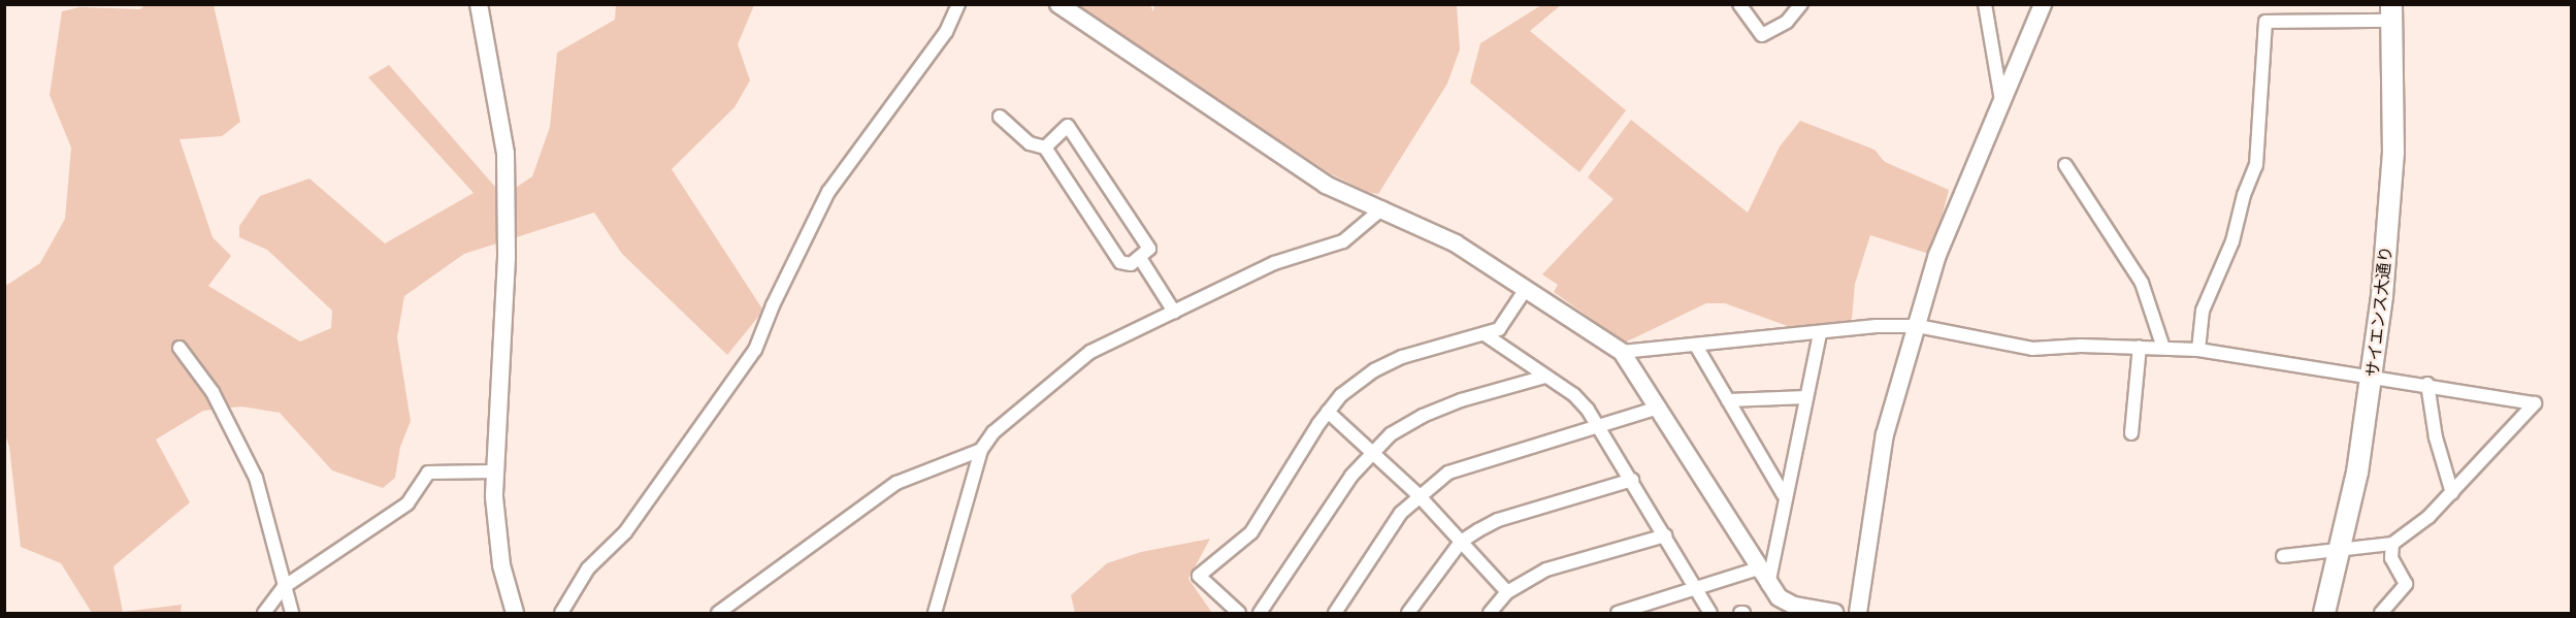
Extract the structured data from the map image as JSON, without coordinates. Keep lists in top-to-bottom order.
{
  "streets": {
    "main road": ["サイエンス大通り"]
  }
}
